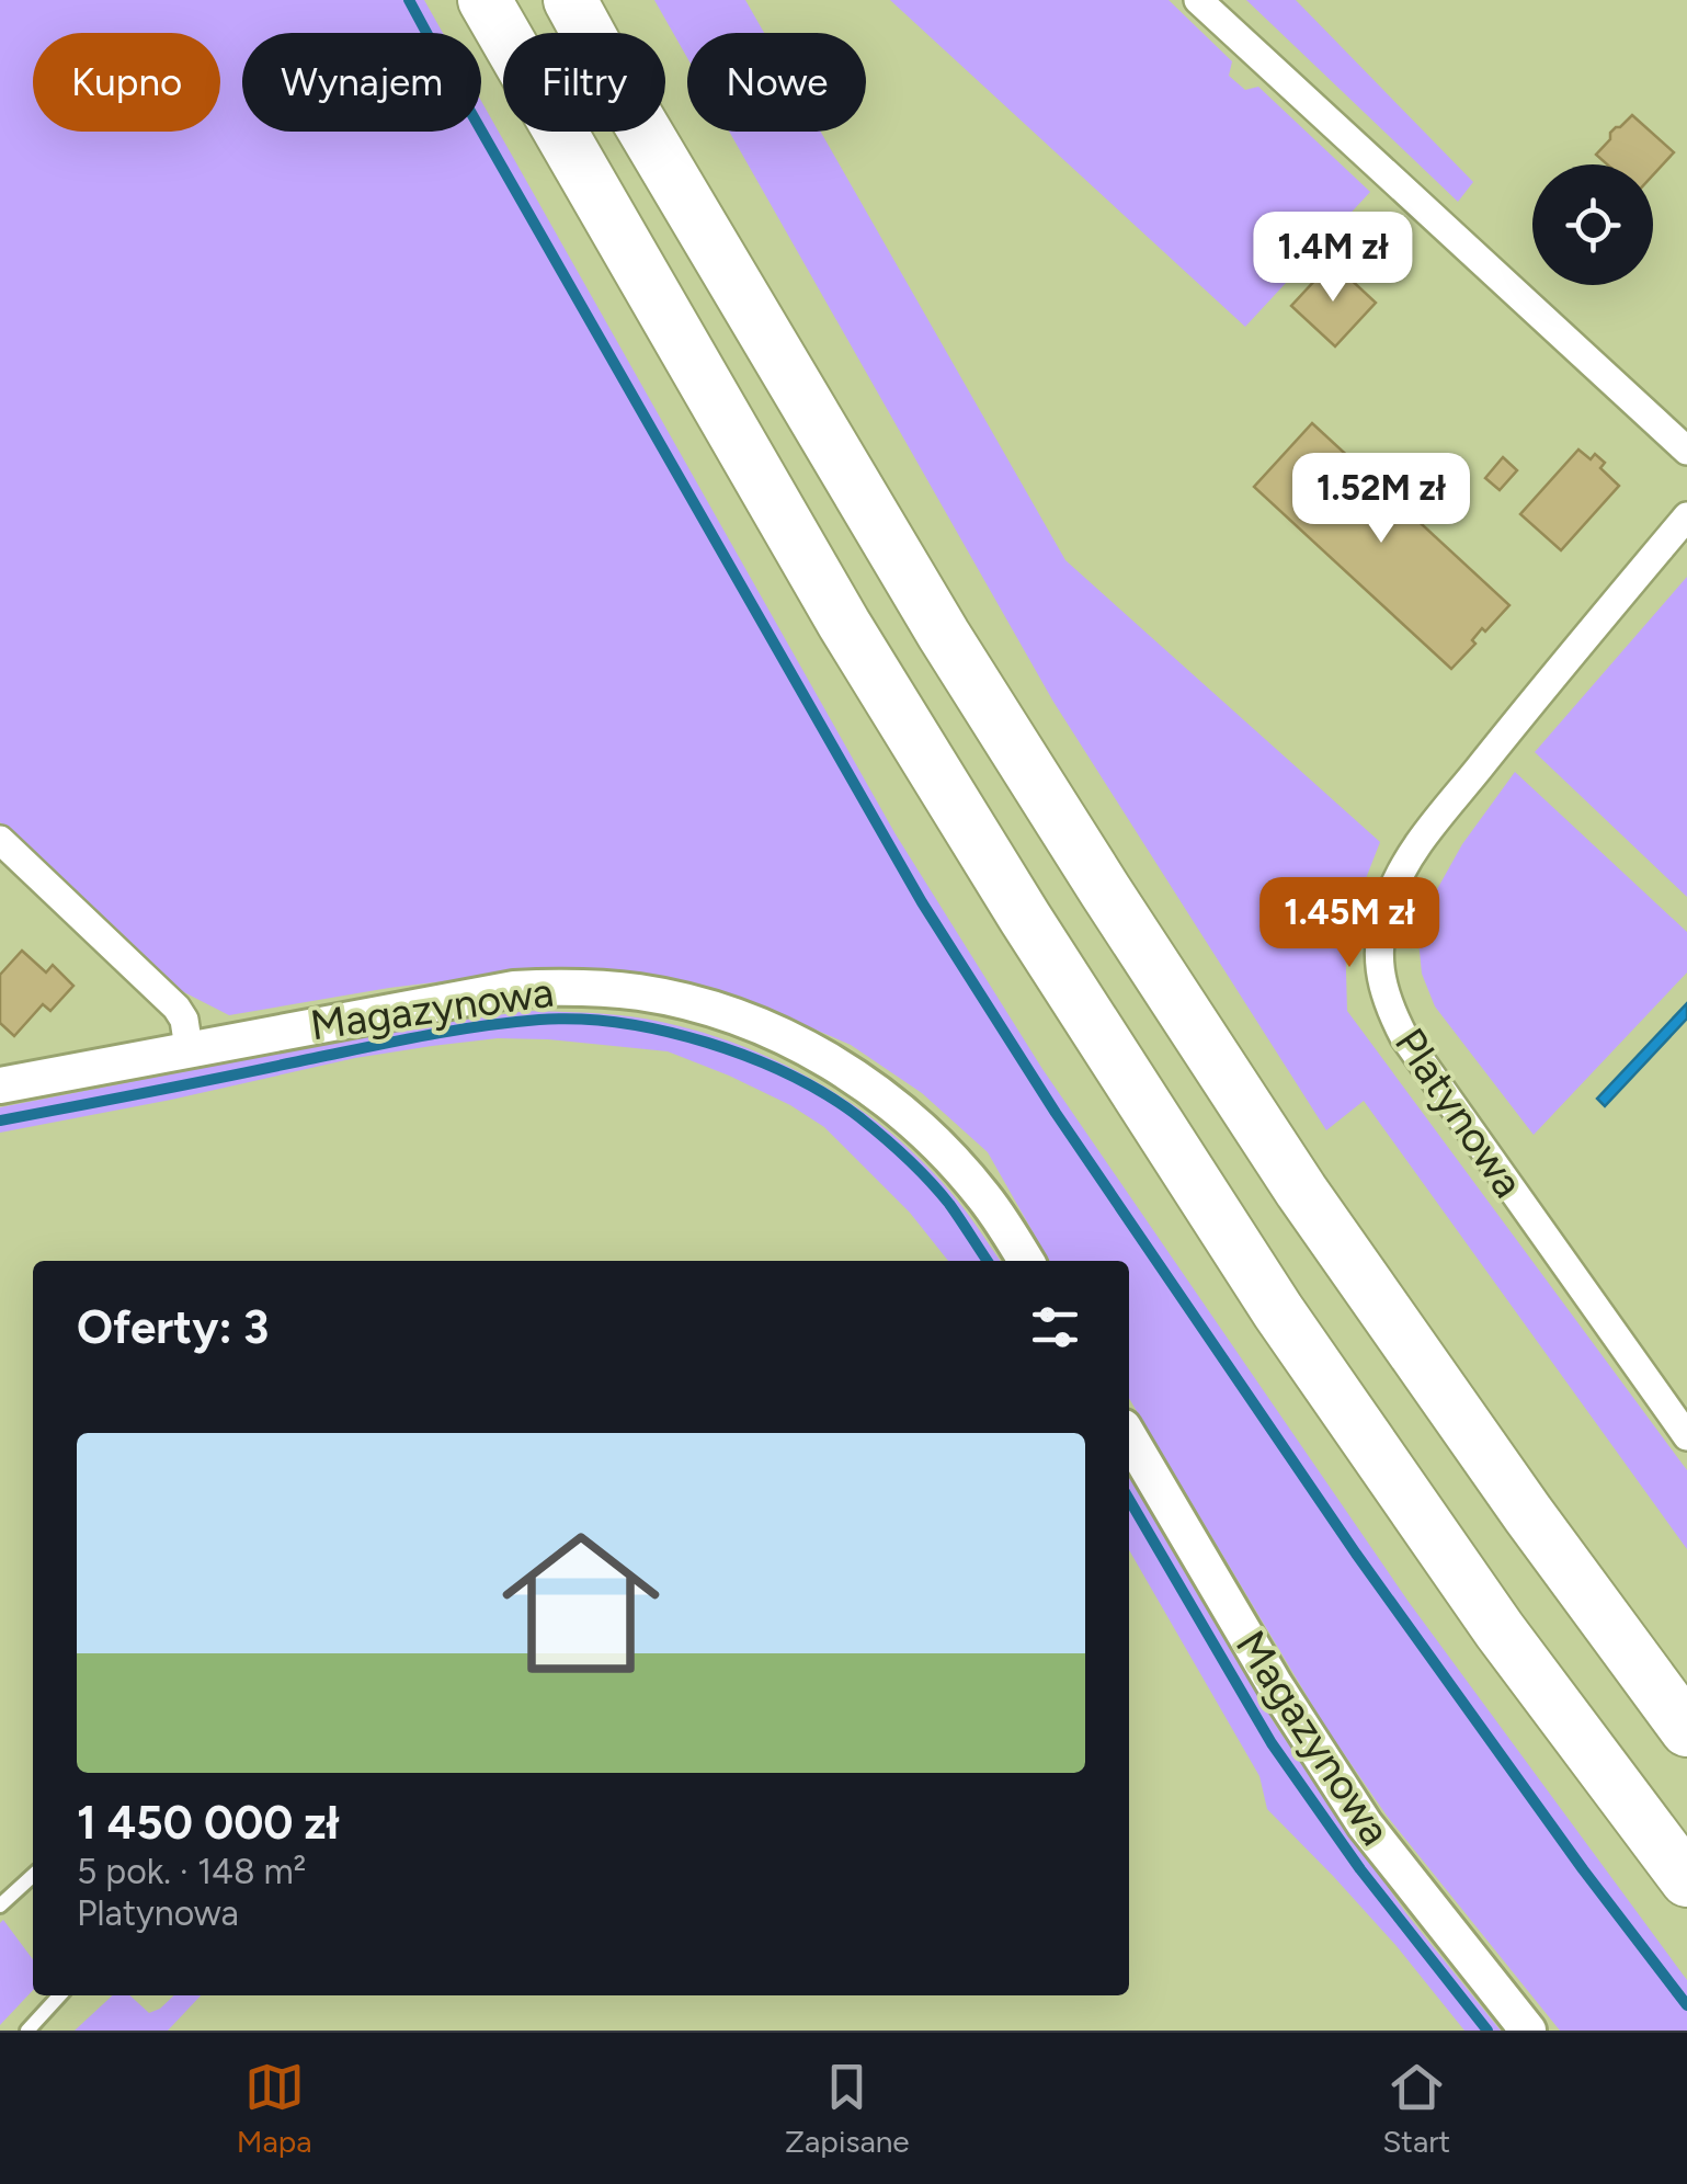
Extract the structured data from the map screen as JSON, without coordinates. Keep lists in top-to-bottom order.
{
  "streets": {
    "street": ["Magazynowa", "Platynowa"]
  },
  "page": {
    "chip": [
      "Kupno",
      "Wynajem",
      "Filtry",
      "Nowe"
    ],
    "price": ["1.4M zł", "1.52M zł", "1.45M zł"],
    "heading": "Oferty: 3",
    "list": [
      {
        "name": "1 450 000 zł",
        "note": "5 pok. · 148 m² · Platynowa"
      }
    ],
    "tabs": ["Mapa", "Zapisane", "Start"]
  }
}
